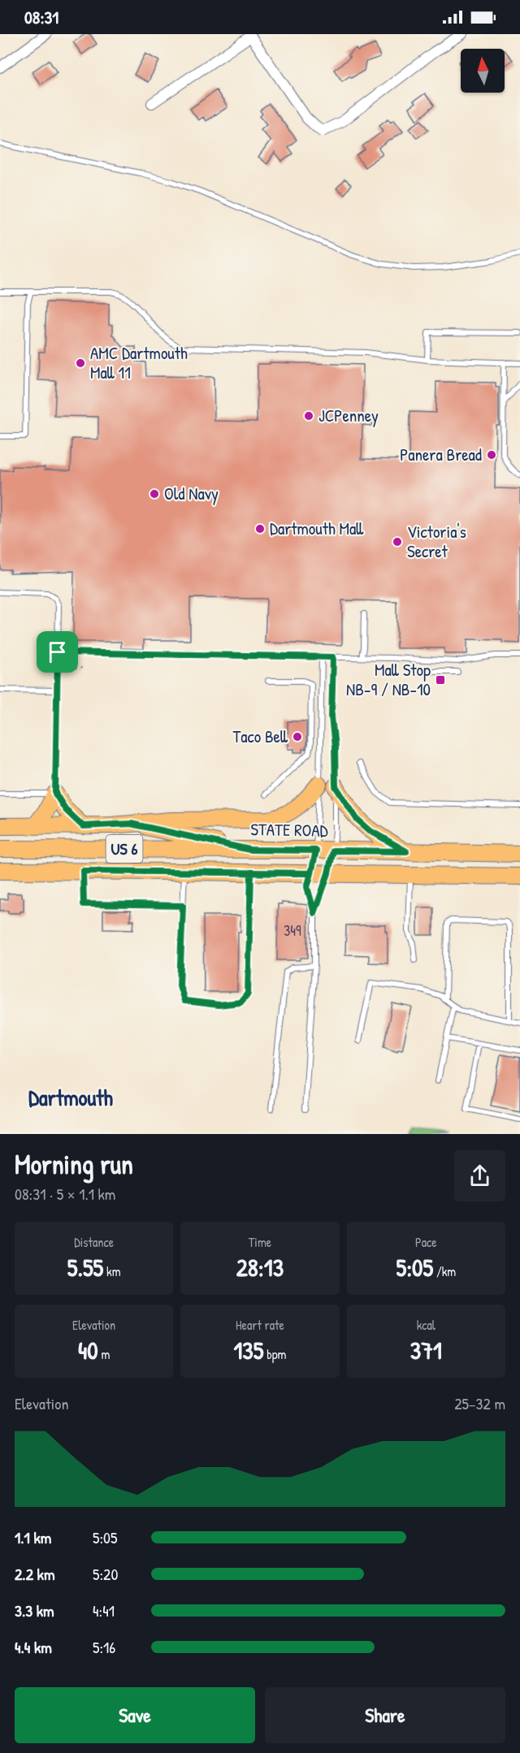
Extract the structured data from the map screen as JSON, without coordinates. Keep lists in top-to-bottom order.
{
  "streets": {
    "main road": ["STATE ROAD", "US 6"]
  },
  "districts": ["Dartmouth"],
  "places": {
    "other": [
      "AMC Dartmouth Mall 11",
      "JCPenney",
      "Panera Bread",
      "Old Navy",
      "Dartmouth Mall",
      "Victoria's Secret",
      "Taco Bell"
    ],
    "transit": ["Mall Stop NB-9 / NB-10"]
  },
  "house_numbers": ["349"],
  "north": "top",
  "page": {
    "status": "08:31",
    "heading": ["Morning run", "08:31 · 5 × 1.1 km"],
    "stats": [
      ["Distance", "5.55 km"],
      ["Time", "28:13"],
      ["Pace", "5:05 /km"],
      ["Elevation", "40 m"],
      ["Heart rate", "135 bpm"],
      ["kcal", "371"]
    ],
    "chart": ["Elevation", "25–32 m"],
    "list": [
      {
        "name": "1.1 km",
        "note": "5:05"
      },
      {
        "name": "2.2 km",
        "note": "5:20"
      },
      {
        "name": "3.3 km",
        "note": "4:41"
      },
      {
        "name": "4.4 km",
        "note": "5:16"
      }
    ],
    "buttons": ["Save", "Share"]
  }
}
